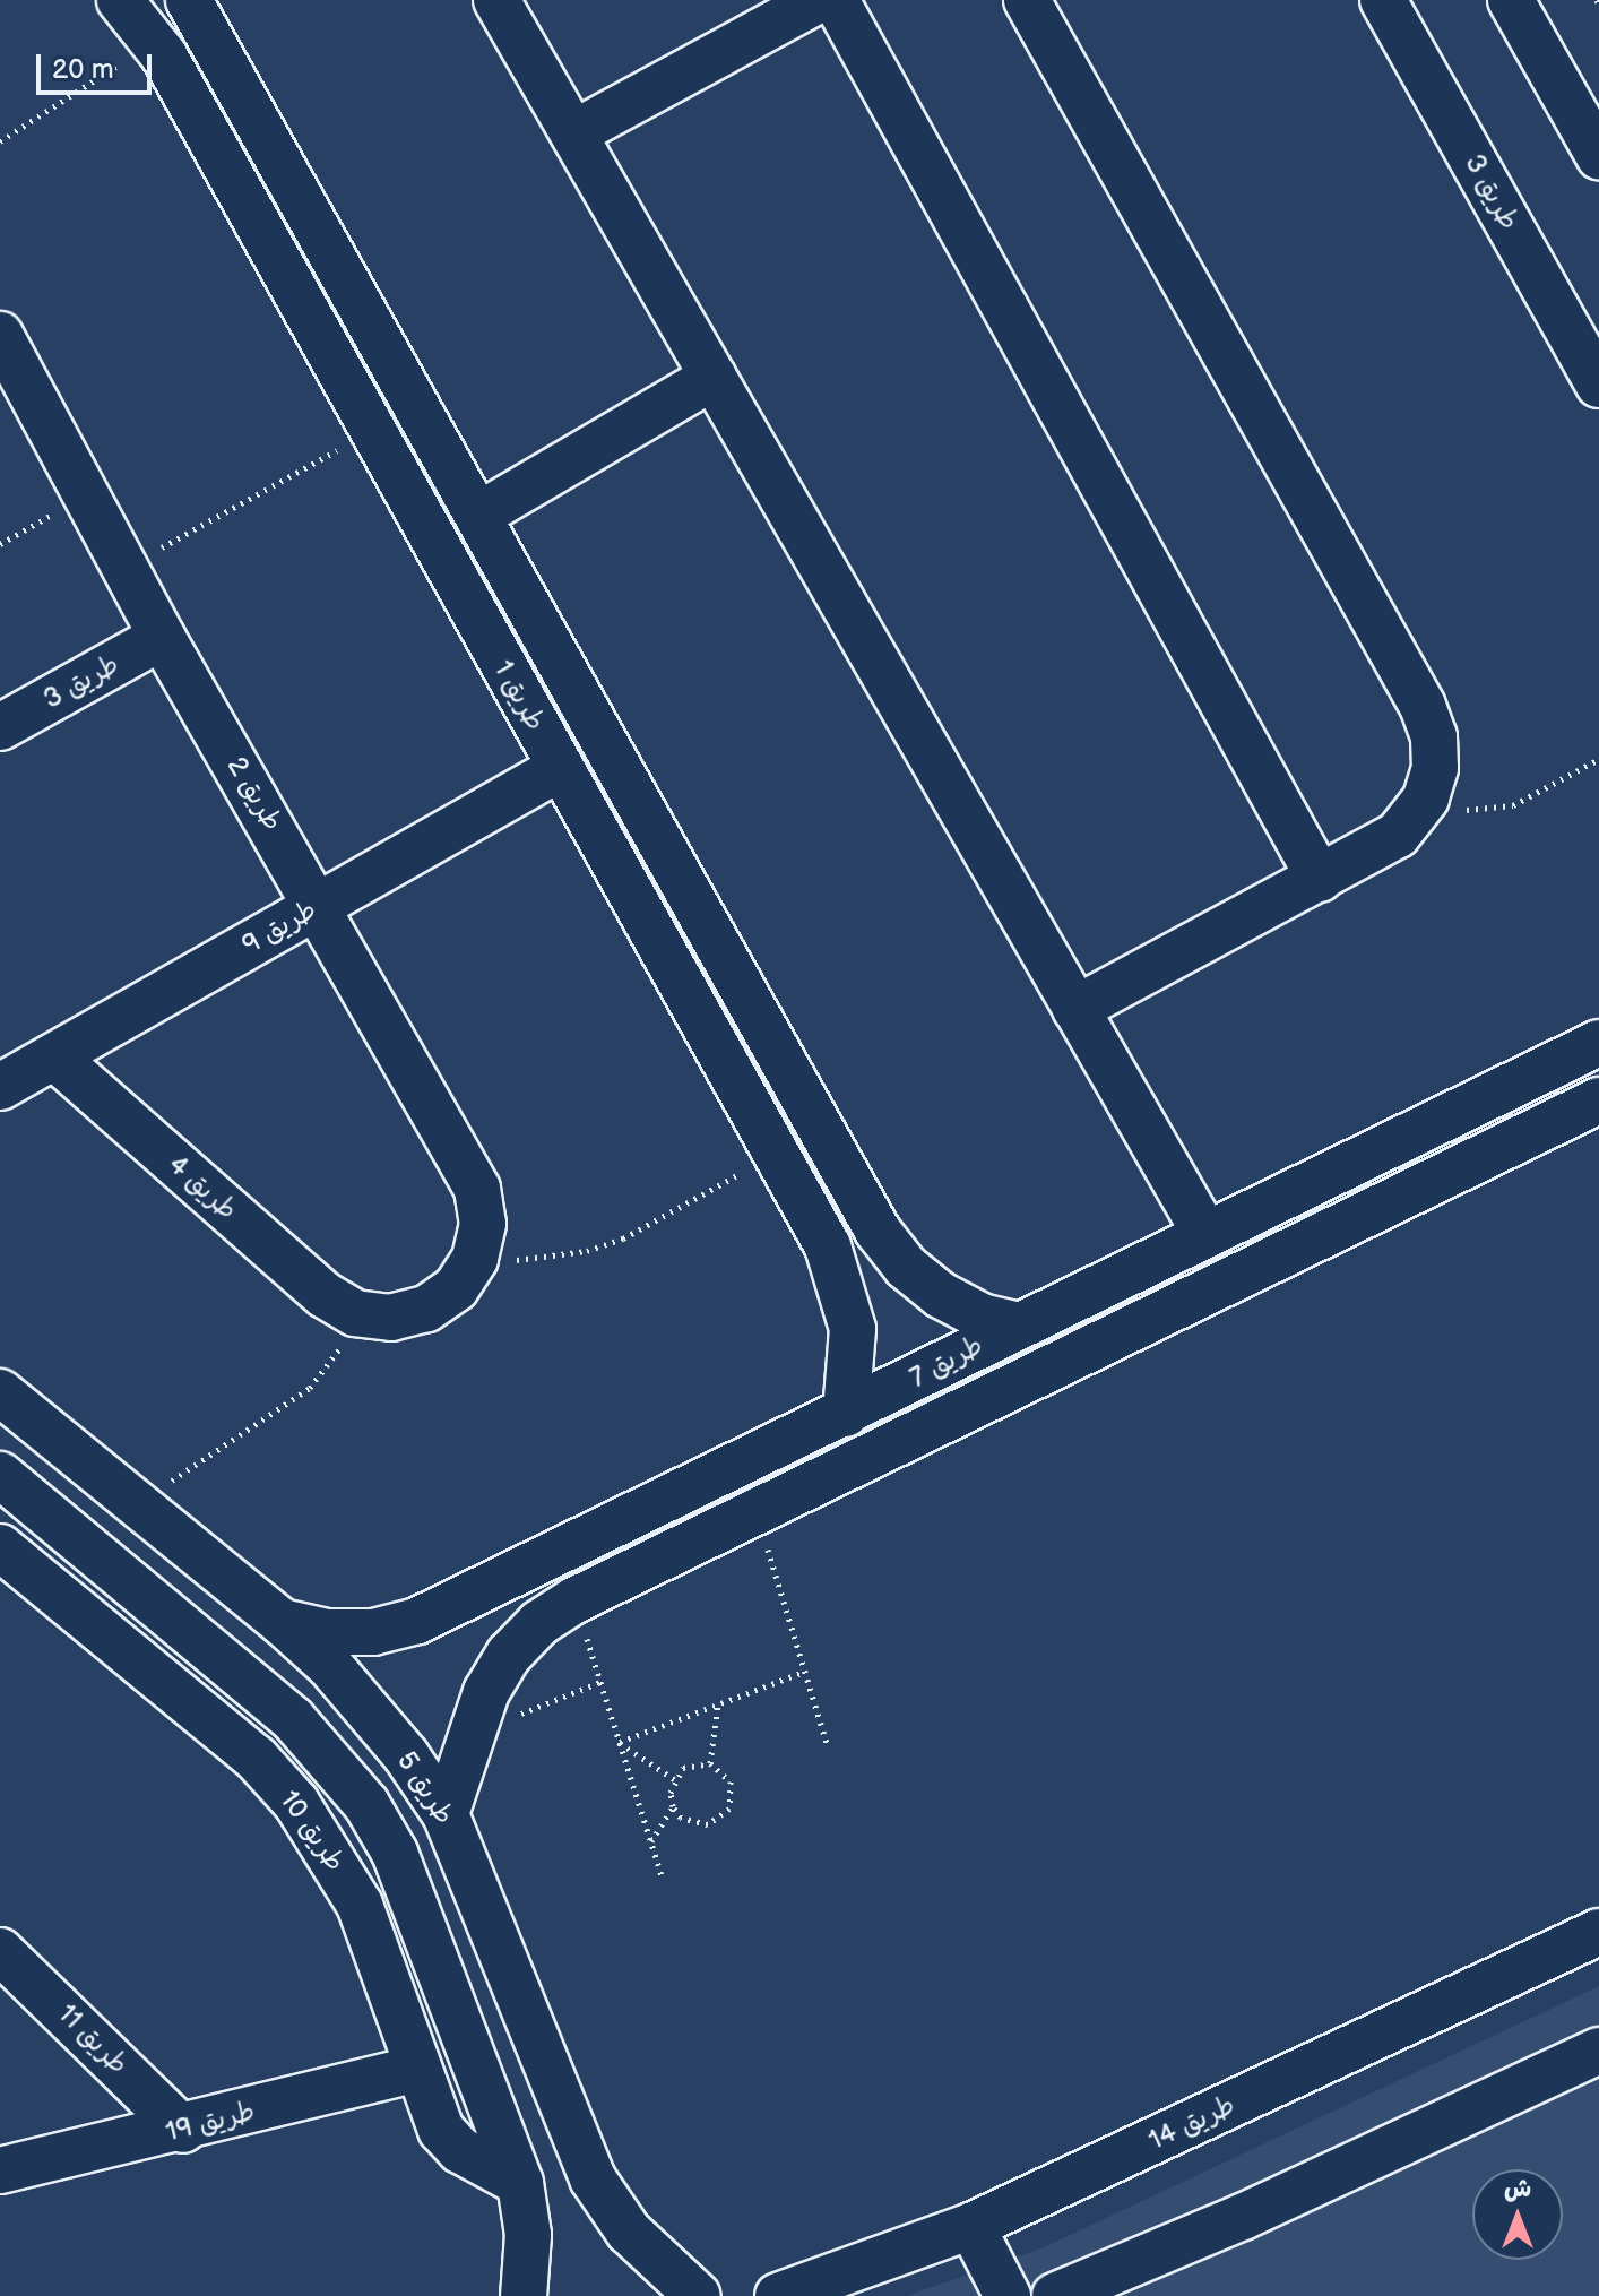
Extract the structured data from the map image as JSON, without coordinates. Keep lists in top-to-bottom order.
{
  "streets": {
    "street": [
      "طريق 3",
      "طريق 1",
      "طريق 2",
      "طريق 9",
      "طريق 4",
      "طريق 7",
      "طريق 5",
      "طريق 10",
      "طريق 11",
      "طريق 19",
      "طريق 14"
    ]
  },
  "crossings": [
    ["طريق 3", "طريق 2"],
    ["طريق 1", "طريق 9"],
    ["طريق 1", "طريق 7"],
    ["طريق 2", "طريق 9"],
    ["طريق 9", "طريق 4"],
    ["طريق 7", "طريق 5"],
    ["طريق 10", "طريق 19"],
    ["طريق 11", "طريق 19"]
  ],
  "scale_bar": "20 m",
  "north": "top"
}
